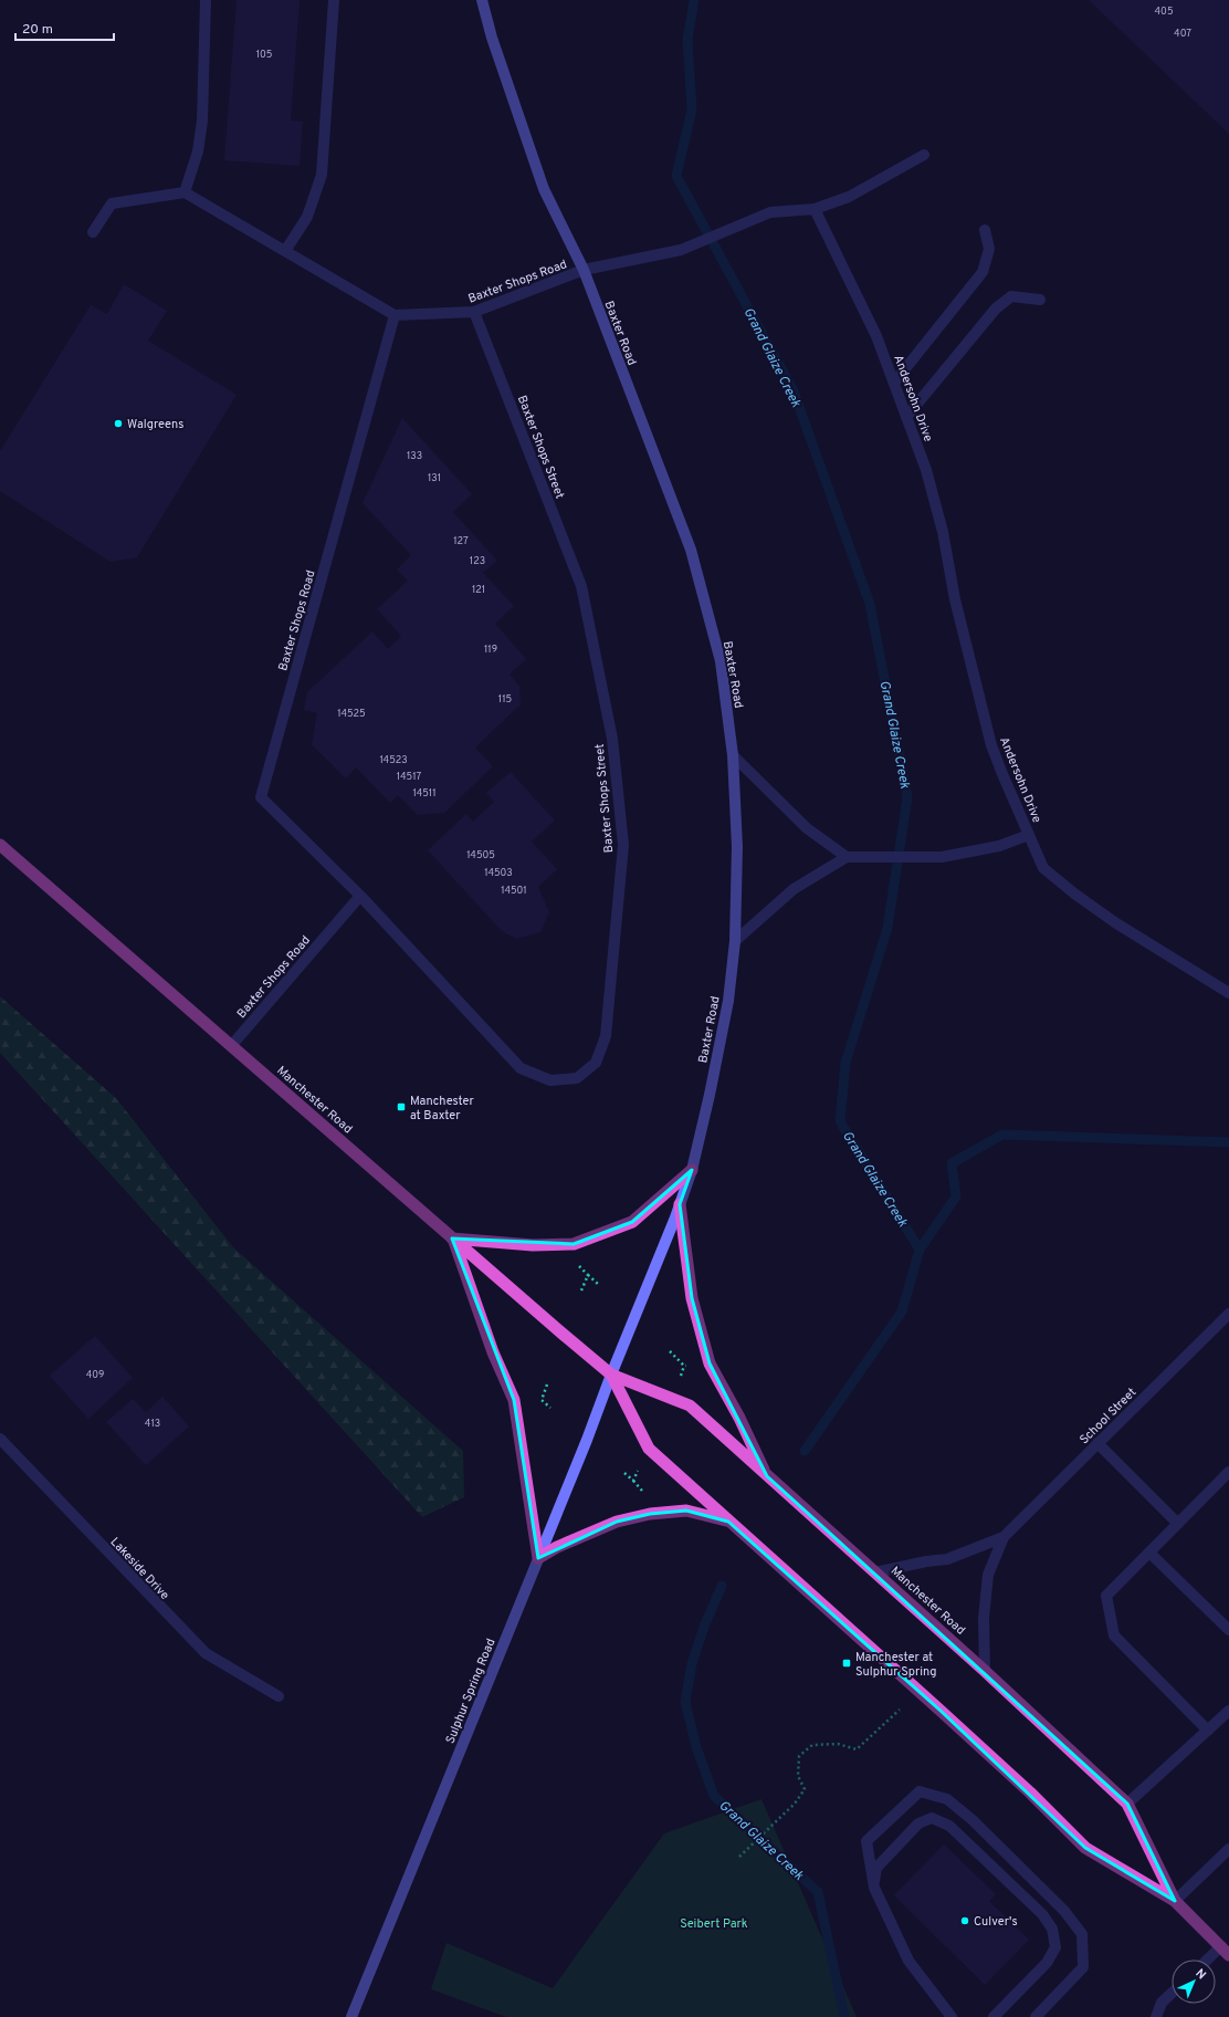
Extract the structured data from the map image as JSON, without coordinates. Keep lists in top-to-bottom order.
{
  "streets": {
    "highway": ["Manchester Road"],
    "main road": ["Baxter Road", "Sulphur Spring Road"],
    "street": [
      "Baxter Shops Road",
      "Andersohn Drive",
      "Baxter Shops Street",
      "School Street",
      "Lakeside Drive"
    ]
  },
  "crossings": [
    ["Baxter Shops Road", "Baxter Road"],
    ["Baxter Shops Road", "Baxter Shops Street"],
    ["Baxter Shops Road", "Manchester Road"],
    ["Baxter Road", "Manchester Road"],
    ["Baxter Road", "Sulphur Spring Road"],
    ["Manchester Road", "School Street"],
    ["Manchester Road", "Sulphur Spring Road"]
  ],
  "water": ["Grand Glaize Creek"],
  "parks": ["Seibert Park"],
  "places": {
    "other": ["Walgreens", "Culver's"],
    "transit": ["Manchester at Baxter", "Manchester at Sulphur Spring"]
  },
  "house_numbers": [
    "405",
    "407",
    "105",
    "133",
    "131",
    "127",
    "123",
    "121",
    "119",
    "115",
    "14525",
    "14523",
    "14517",
    "14511",
    "14505",
    "14503",
    "14501",
    "409",
    "413"
  ],
  "scale_bar": "20 m",
  "north": "top right"
}
